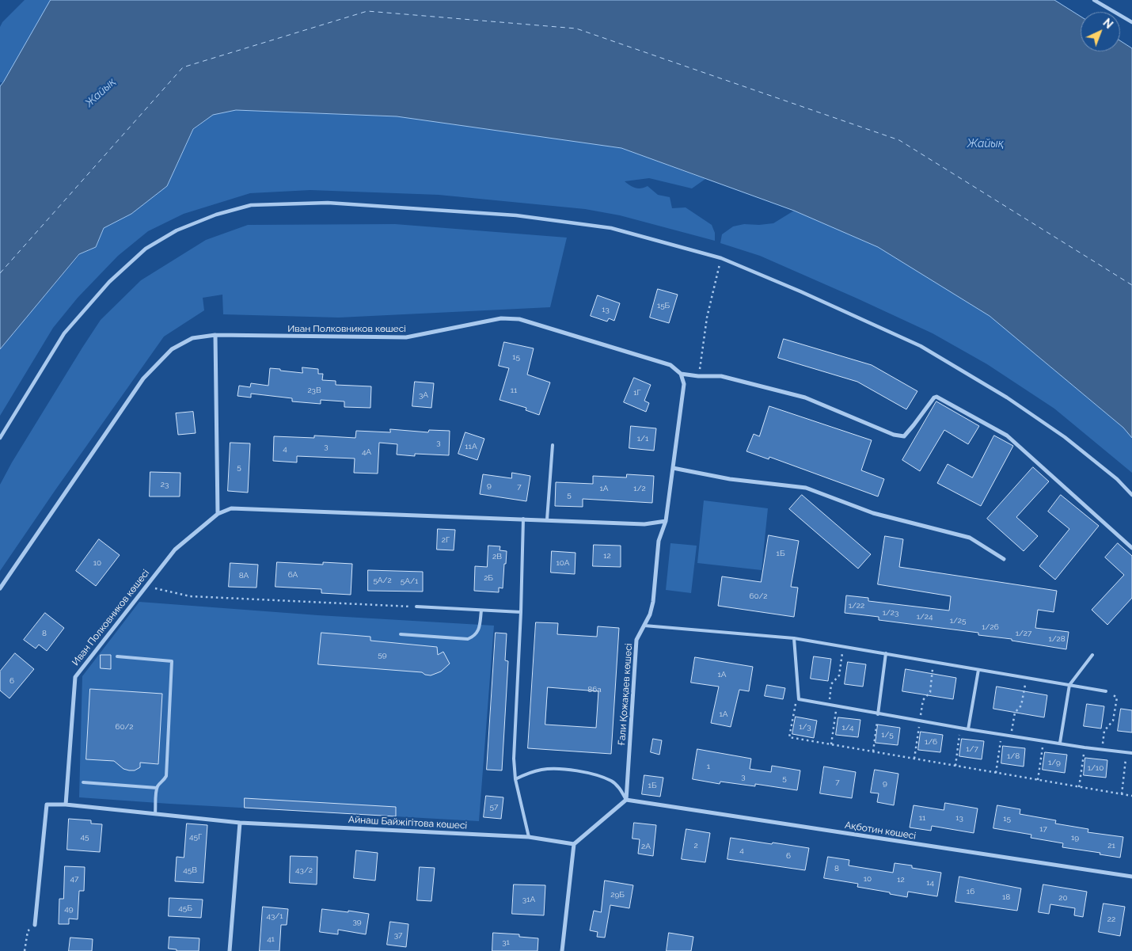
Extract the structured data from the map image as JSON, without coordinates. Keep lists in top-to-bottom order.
{
  "streets": {
    "street": [
      "Иван Полковников көшесі",
      "Ғали Қожақаев көшесі",
      "Айнаш Байжігітова көшесі",
      "Ақботин көшесі"
    ]
  },
  "crossings": [
    ["Иван Полковников көшесі", "Ғали Қожақаев көшесі"],
    ["Иван Полковников көшесі", "Айнаш Байжігітова көшесі"],
    ["Ғали Қожақаев көшесі", "Ақботин көшесі"]
  ],
  "water": ["Жайық"],
  "house_numbers": [
    "15Б",
    "13",
    "15",
    "23В",
    "11",
    "1Г",
    "3А",
    "1/1",
    "3",
    "3",
    "11А",
    "4",
    "4А",
    "5",
    "23",
    "9",
    "7",
    "1А",
    "1/2",
    "5",
    "2Г",
    "1Б",
    "12",
    "2В",
    "10",
    "10А",
    "6А",
    "8А",
    "2Б",
    "5А/2",
    "5А/1",
    "60/2",
    "1/22",
    "1/23",
    "1/24",
    "1/25",
    "1/26",
    "8",
    "1/27",
    "1/28",
    "59",
    "1А",
    "6",
    "86а",
    "1А",
    "60/2",
    "1/3",
    "1/4",
    "1/5",
    "1/6",
    "1/7",
    "1/8",
    "1/9",
    "1",
    "1/10",
    "3",
    "5",
    "7",
    "9",
    "1Б",
    "57",
    "11",
    "13",
    "15",
    "17",
    "45",
    "45Г",
    "19",
    "2",
    "21",
    "2А",
    "4",
    "6",
    "8",
    "45В",
    "43/2",
    "47",
    "10",
    "12",
    "14",
    "16",
    "29Б",
    "18",
    "20",
    "31А",
    "45Б",
    "49",
    "43/1",
    "22",
    "39",
    "37",
    "41",
    "31"
  ],
  "north": "top right"
}
